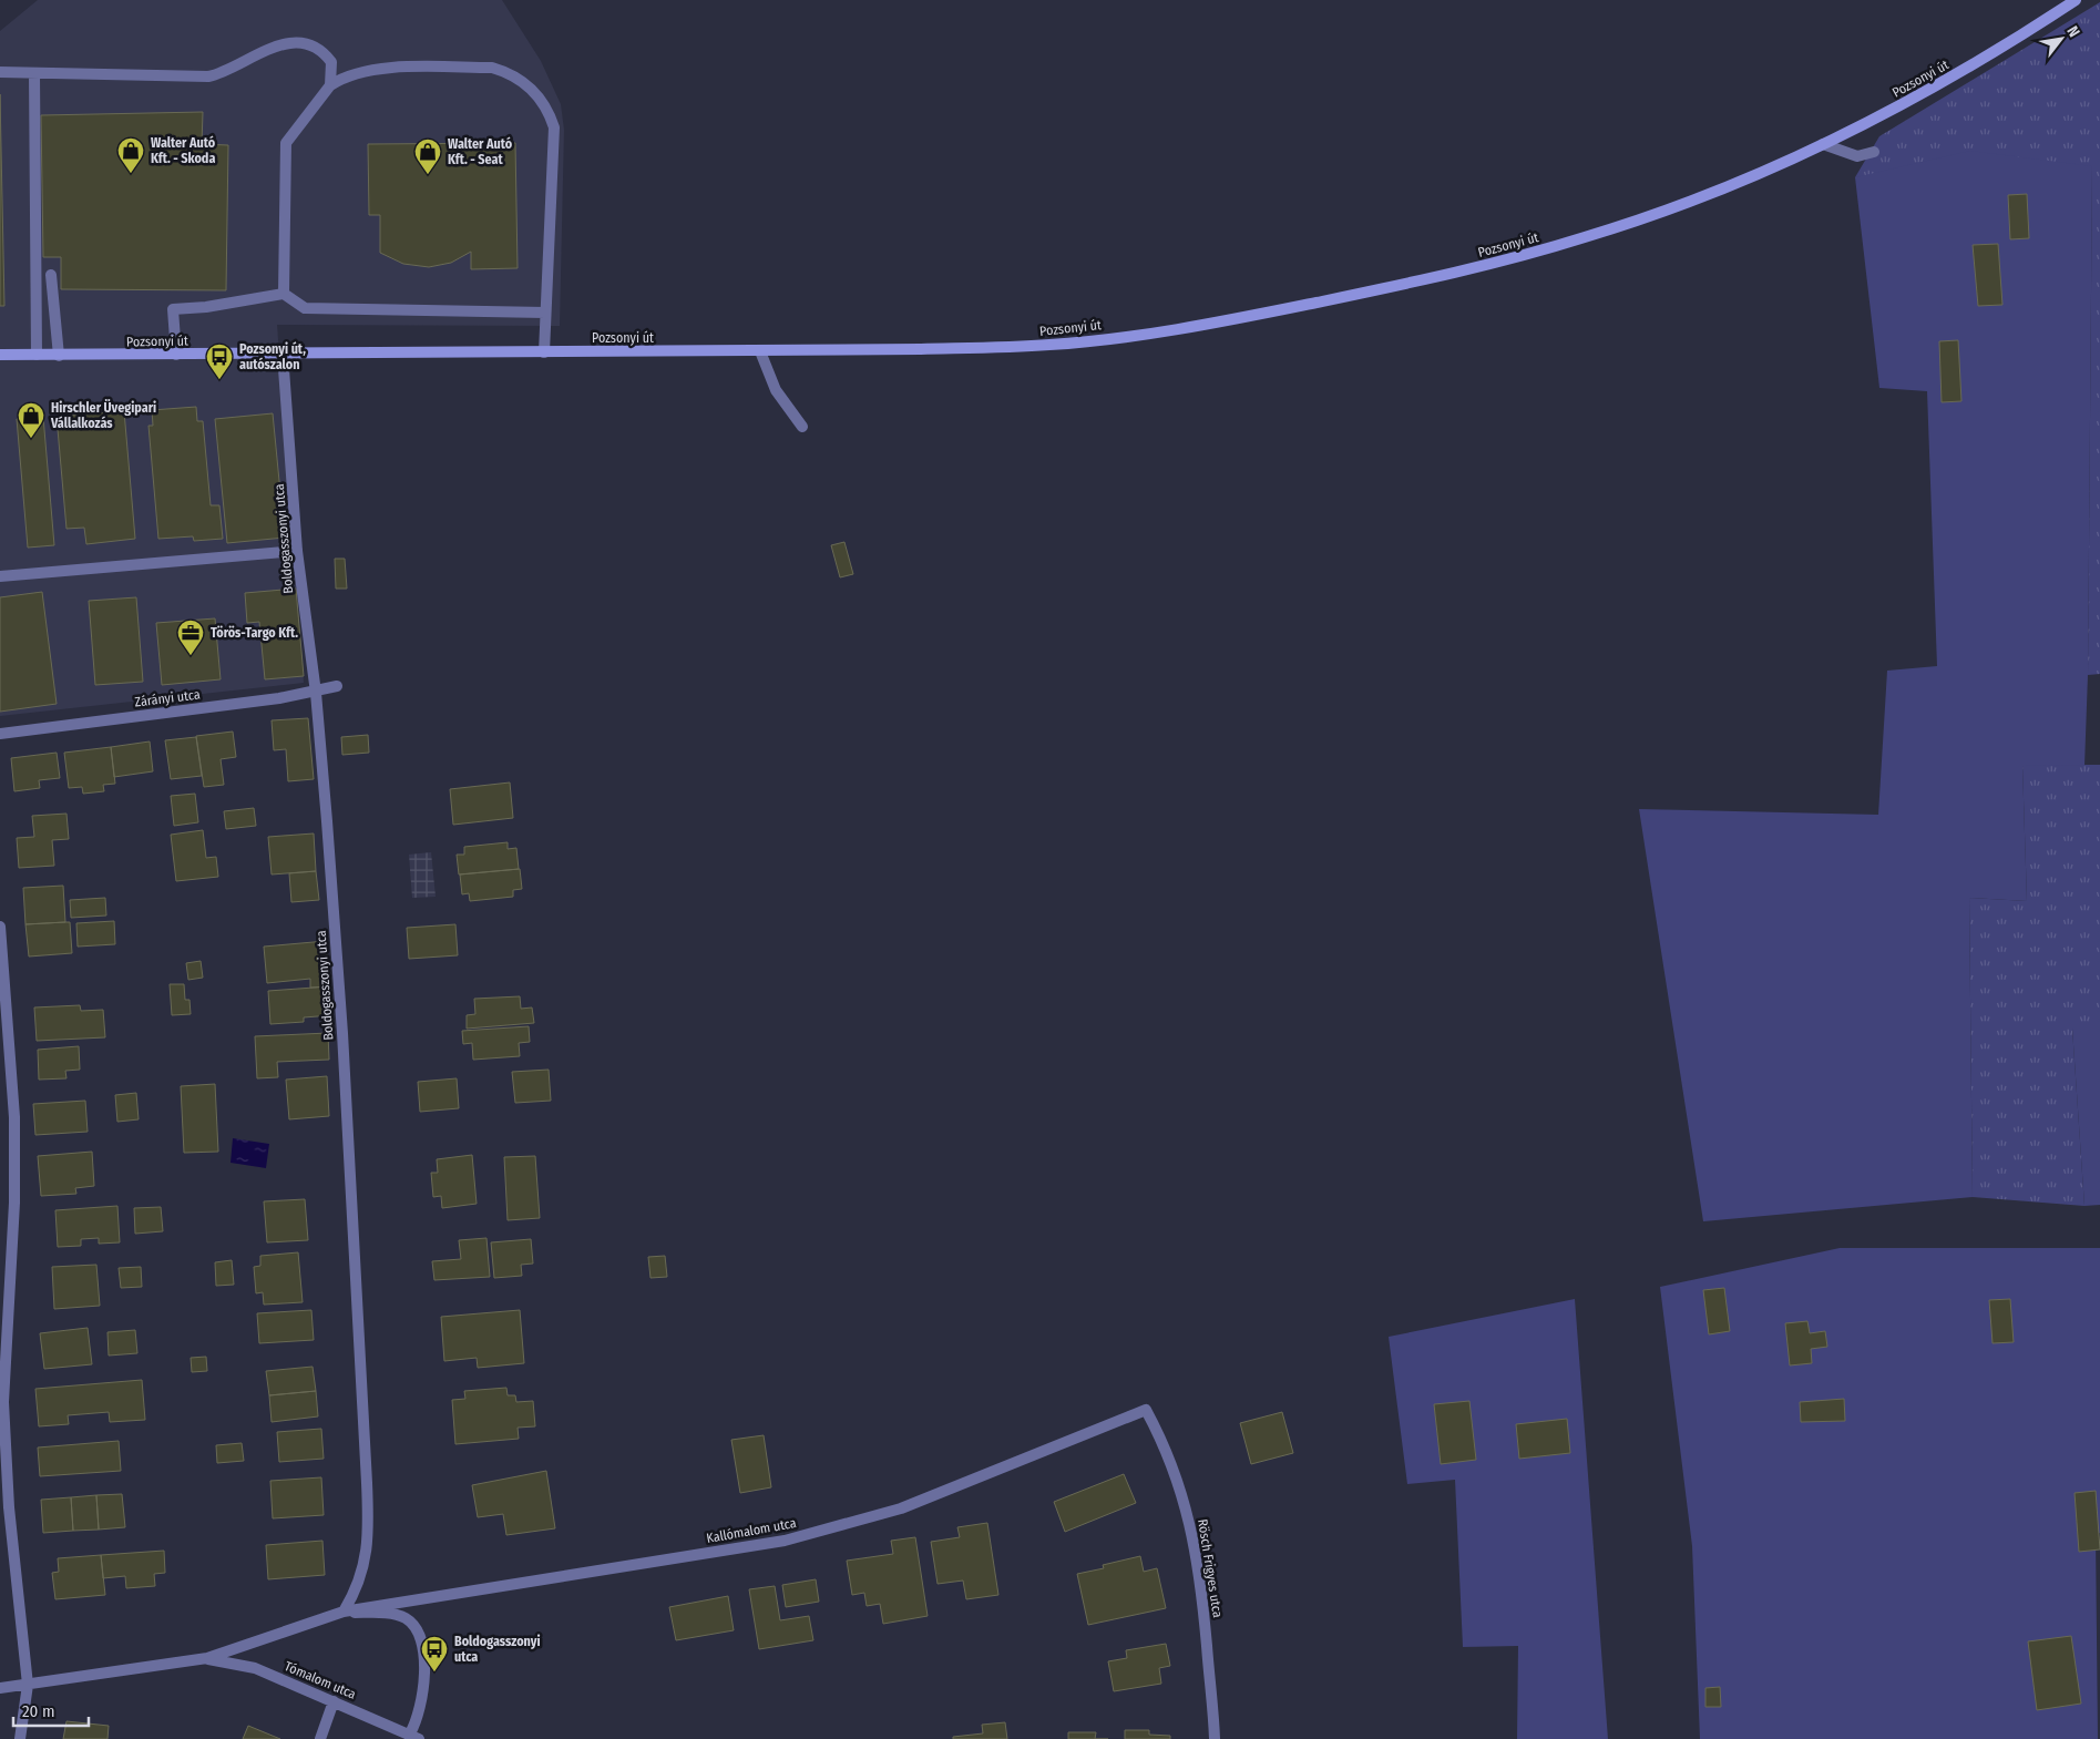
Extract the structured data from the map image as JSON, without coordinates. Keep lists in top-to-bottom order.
{
  "streets": {
    "main road": ["Pozsonyi út"],
    "street": [
      "Boldogasszonyi utca",
      "Zárányi utca",
      "Kallómalom utca",
      "Rösch Frigyes utca",
      "Tómalom utca"
    ]
  },
  "crossings": [
    ["Pozsonyi út", "Boldogasszonyi utca"],
    ["Boldogasszonyi utca", "Zárányi utca"],
    ["Boldogasszonyi utca", "Kallómalom utca"],
    ["Boldogasszonyi utca", "Tómalom utca"],
    ["Kallómalom utca", "Rösch Frigyes utca"],
    ["Kallómalom utca", "Tómalom utca"]
  ],
  "places": {
    "shop": ["Walter Autó Kft. - Skoda", "Walter Autó Kft. - Seat", "Hirschler Üvegipari Vállalkozás"],
    "bus stop": ["Pozsonyi út, autószalon", "Boldogasszonyi utca"],
    "office": ["Törös-Targo Kft."]
  },
  "scale_bar": "20 m",
  "north": "top right"
}
